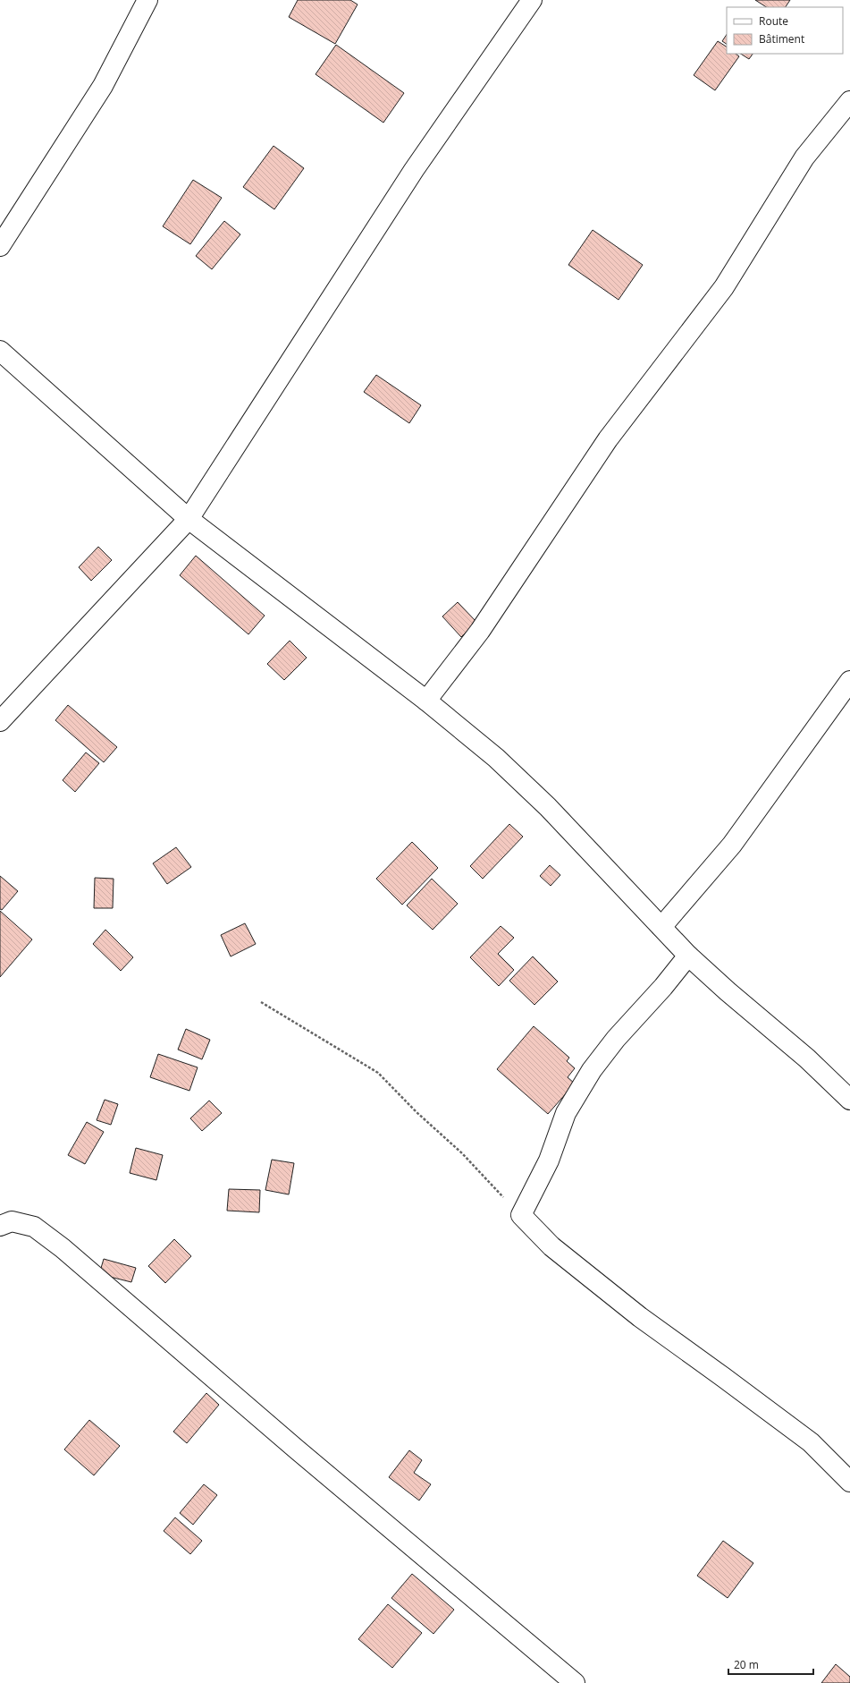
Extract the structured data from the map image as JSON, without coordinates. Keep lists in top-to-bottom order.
{
  "legend": ["Route", "Bâtiment"],
  "scale_bar": "20 m"
}
